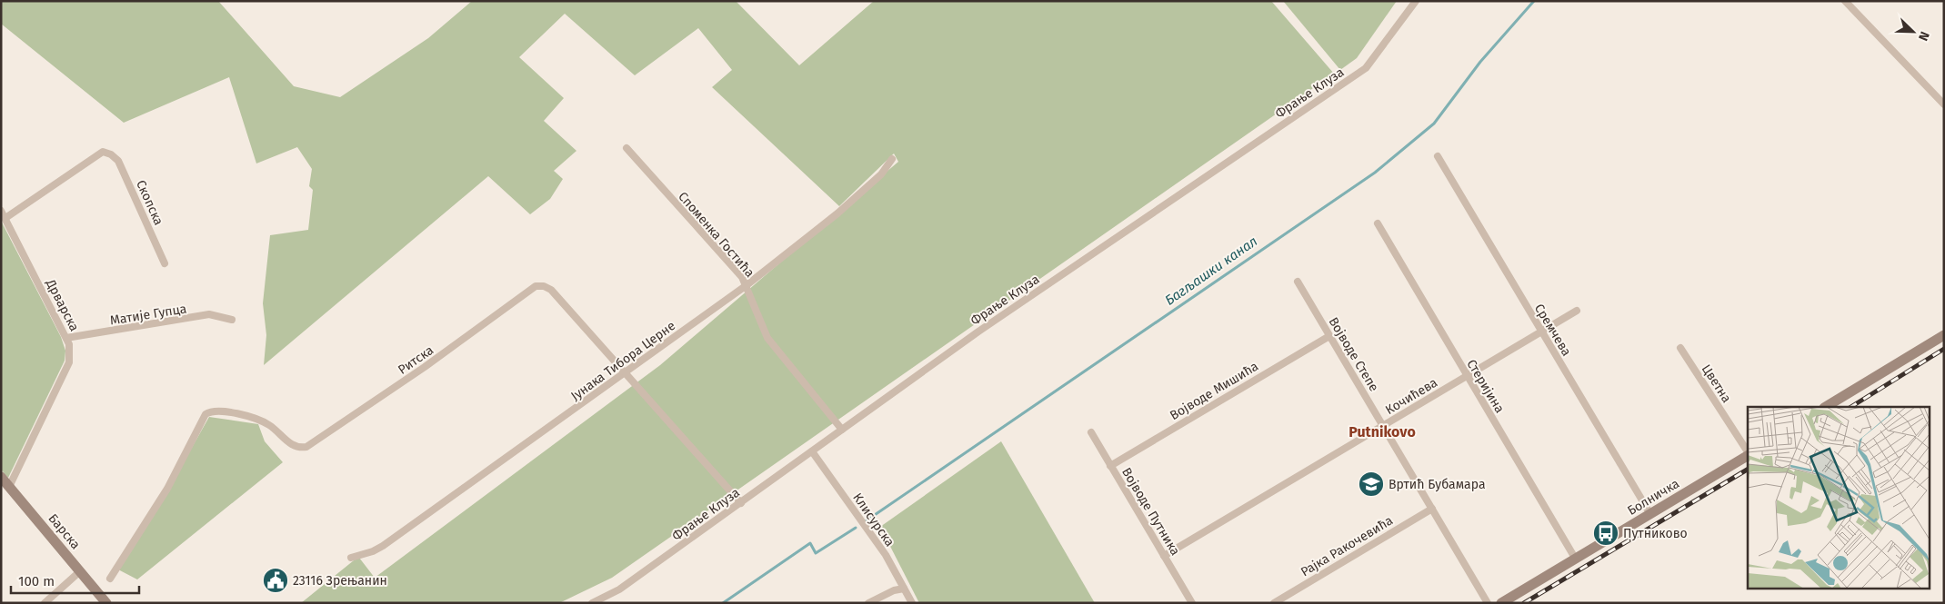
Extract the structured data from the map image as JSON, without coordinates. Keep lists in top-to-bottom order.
{
  "streets": {
    "street": [
      "Фрање Клуза",
      "Скопска",
      "Споменка Гостића",
      "Дрварска",
      "Матије Гупца",
      "Сремчева",
      "Војводе Степе",
      "Ритска",
      "Јунака Тибора Церне",
      "Цветна",
      "Стеријина",
      "Војводе Мишића",
      "Кочићева",
      "Болничка",
      "Војводе Путника",
      "Клисурска",
      "Барска",
      "Рајка Ракочевића"
    ]
  },
  "crossings": [
    ["Фрање Клуза", "Споменка Гостића"],
    ["Фрање Клуза", "Ритска"],
    ["Фрање Клуза", "Клисурска"],
    ["Скопска", "Дрварска"],
    ["Споменка Гостића", "Јунака Тибора Церне"],
    ["Дрварска", "Матије Гупца"],
    ["Дрварска", "Барска"],
    ["Сремчева", "Кочићева"],
    ["Сремчева", "Болничка"],
    ["Војводе Степе", "Војводе Мишића"],
    ["Војводе Степе", "Кочићева"],
    ["Војводе Степе", "Рајка Ракочевића"],
    ["Ритска", "Јунака Тибора Церне"],
    ["Стеријина", "Кочићева"],
    ["Стеријина", "Болничка"],
    ["Војводе Мишића", "Војводе Путника"],
    ["Кочићева", "Војводе Путника"]
  ],
  "districts": ["Putnikovo"],
  "water": ["Багљашки канал"],
  "places": {
    "school or university": ["Вртић Бубамара"],
    "bus stop": ["Путниково"],
    "public building": ["23116 Зрењанин"]
  },
  "scale_bar": "100 m",
  "north": "bottom right"
}
